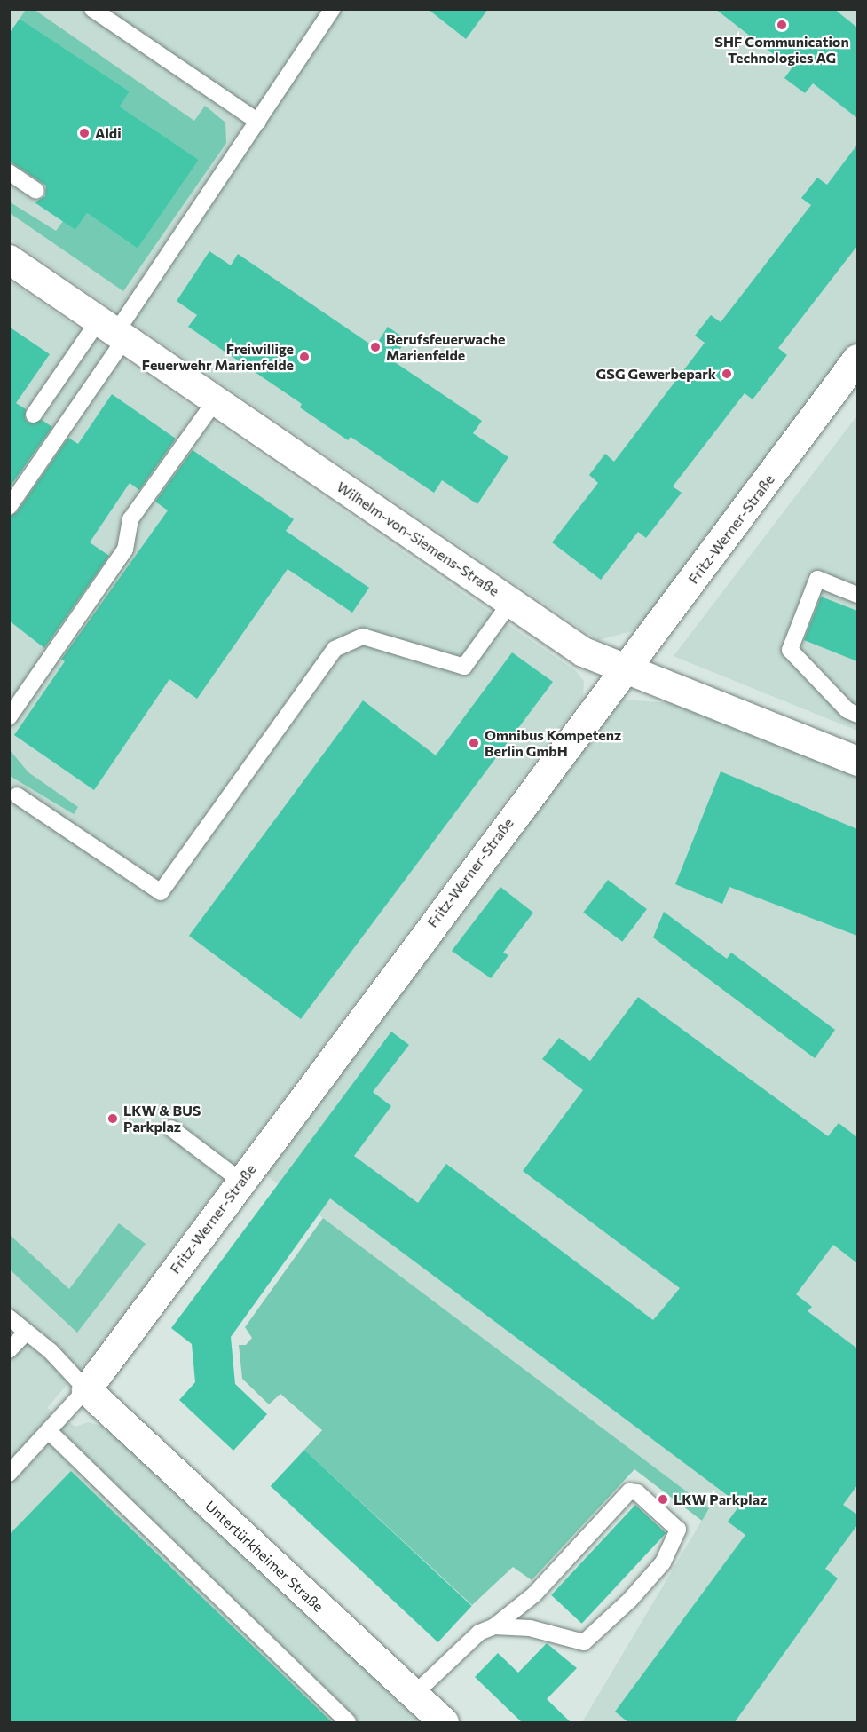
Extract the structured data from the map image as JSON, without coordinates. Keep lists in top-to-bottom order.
{
  "streets": {
    "street": ["Fritz-Werner-Straße", "Wilhelm-von-Siemens-Straße", "Untertürkheimer Straße"]
  },
  "crossings": [
    ["Fritz-Werner-Straße", "Wilhelm-von-Siemens-Straße"],
    ["Fritz-Werner-Straße", "Untertürkheimer Straße"]
  ],
  "places": [
    "SHF Communication Technologies AG",
    "Aldi",
    "Berufsfeuerwache Marienfelde",
    "Freiwillige Feuerwehr Marienfelde",
    "GSG Gewerbepark",
    "Omnibus Kompetenz Berlin GmbH",
    "LKW & BUS Parkplaz",
    "LKW Parkplaz"
  ]
}
